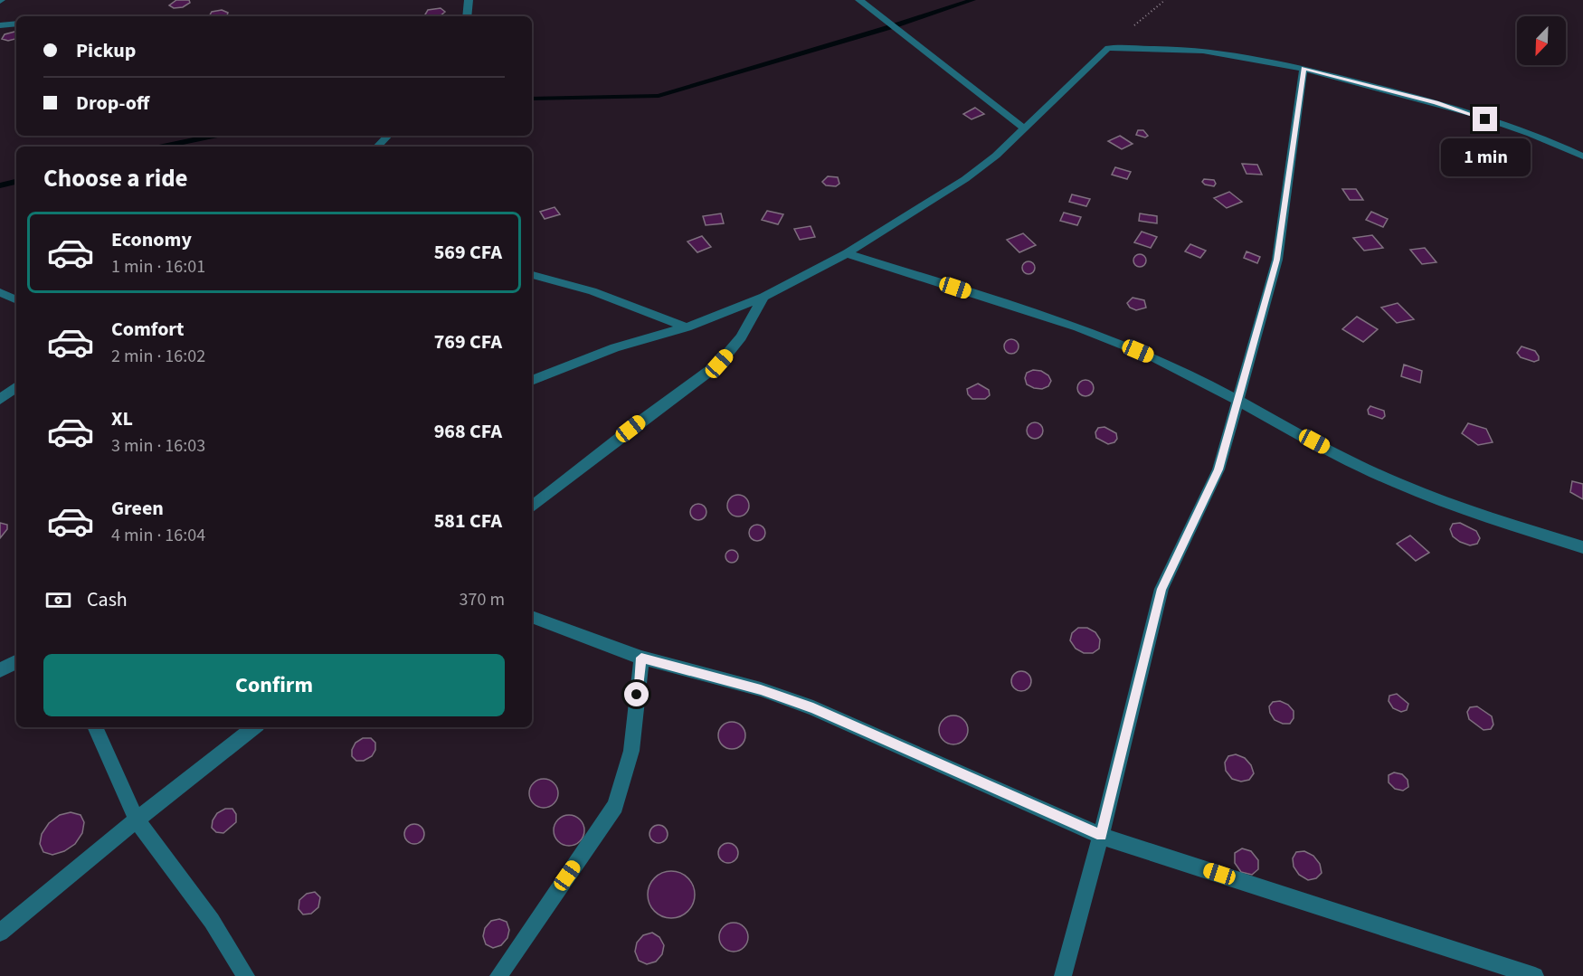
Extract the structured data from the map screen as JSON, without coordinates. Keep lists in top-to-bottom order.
{
  "north": "bottom left",
  "page": {
    "banner": ["Pickup", "Drop-off"],
    "bubble": "1 min",
    "heading": "Choose a ride",
    "list": [
      {
        "name": "Economy",
        "note": "1 min · 16:01",
        "value": "569 CFA"
      },
      {
        "name": "Comfort",
        "note": "2 min · 16:02",
        "value": "769 CFA"
      },
      {
        "name": "XL",
        "note": "3 min · 16:03",
        "value": "968 CFA"
      },
      {
        "name": "Green",
        "note": "4 min · 16:04",
        "value": "581 CFA"
      }
    ],
    "pay": ["Cash", "370 m"],
    "buttons": "Confirm"
  }
}
